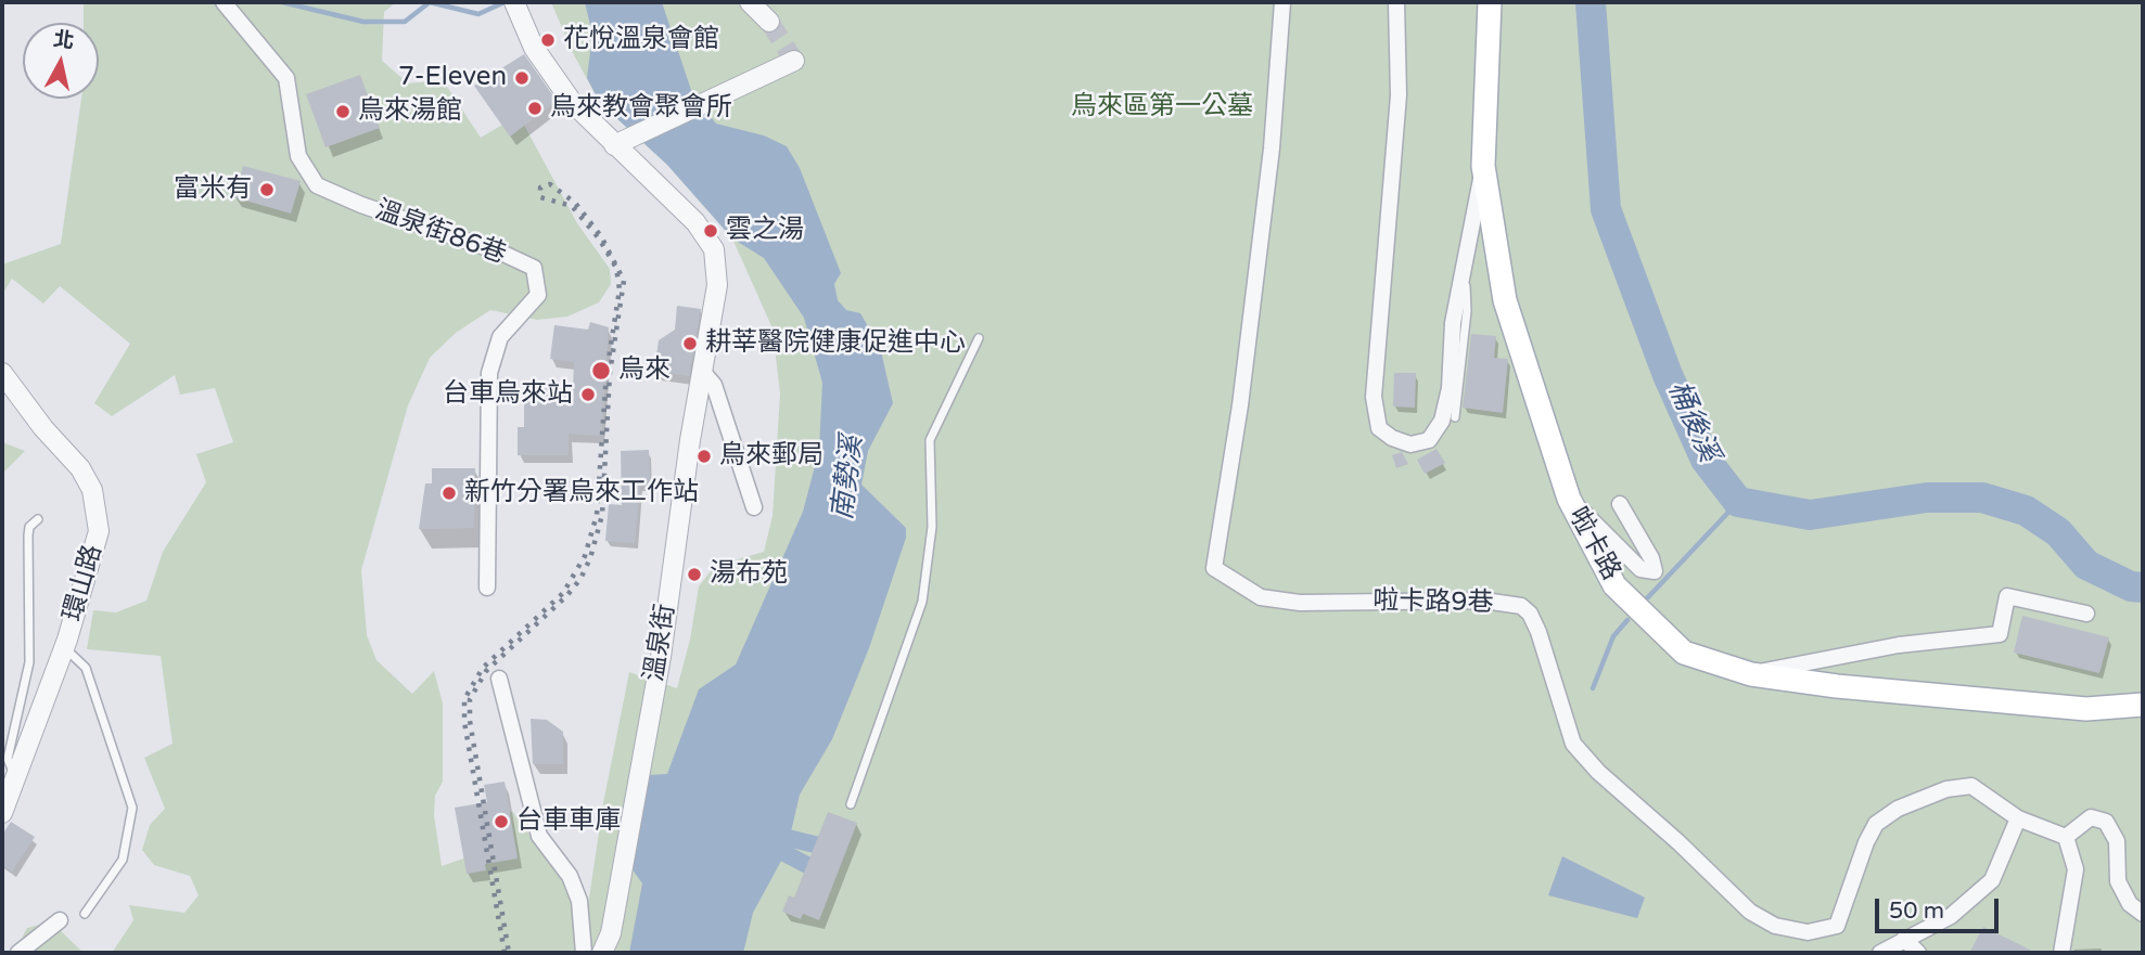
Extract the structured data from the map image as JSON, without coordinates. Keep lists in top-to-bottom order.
{
  "streets": {
    "main road": ["啦卡路"],
    "street": [
      "溫泉街86巷",
      "環山路",
      "啦卡路9巷",
      "溫泉街"
    ]
  },
  "water": ["桶後溪", "南勢溪"],
  "parks": ["烏來區第一公墓"],
  "places": [
    "花悅溫泉會館",
    "7-Eleven",
    "烏來教會聚會所",
    "烏來湯館",
    "富米有",
    "雲之湯",
    "耕莘醫院健康促進中心",
    "烏來",
    "台車烏來站",
    "烏來郵局",
    "新竹分署烏來工作站",
    "湯布苑",
    "台車車庫"
  ],
  "scale_bar": "50 m",
  "north": "top"
}
